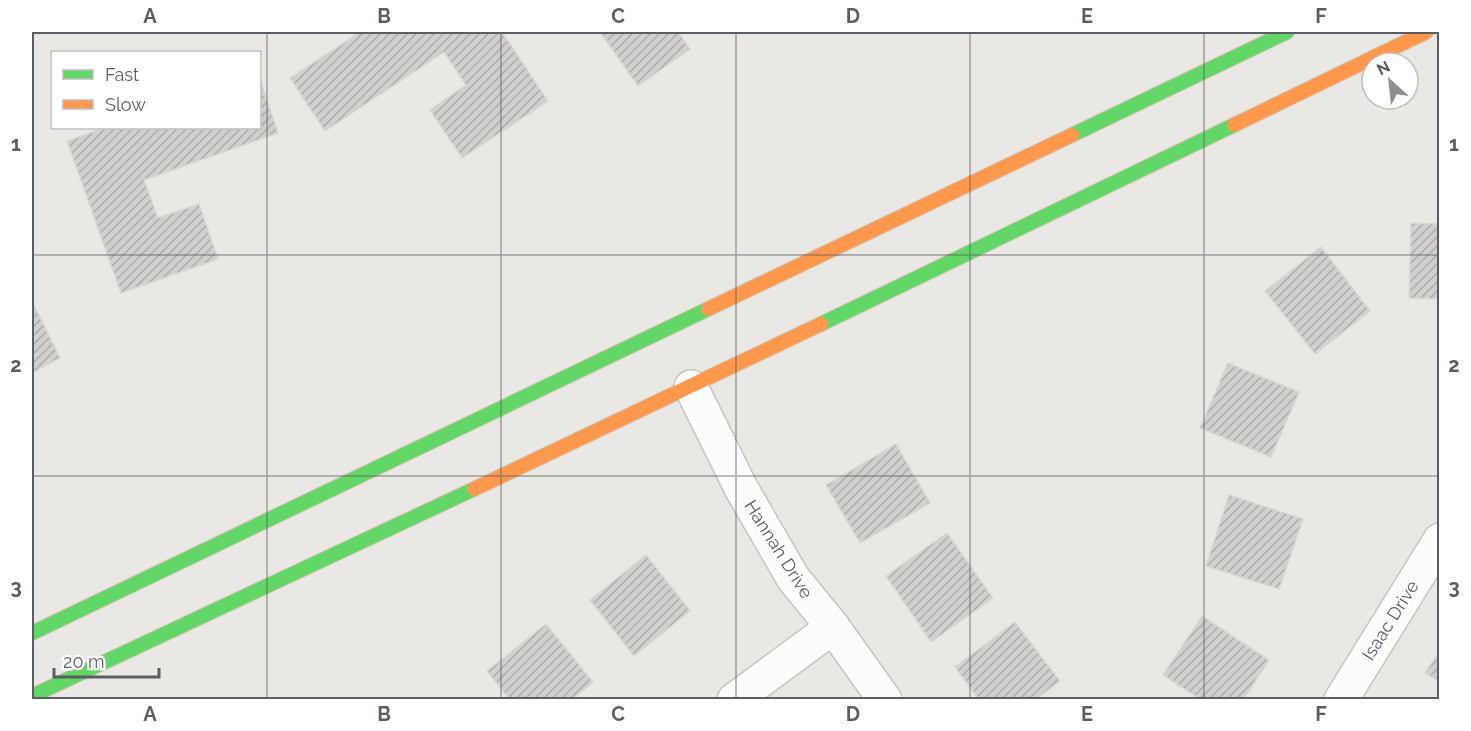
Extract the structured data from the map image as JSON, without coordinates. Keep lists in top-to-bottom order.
{
  "streets": {
    "street": ["Hannah Drive", "Isaac Drive"]
  },
  "legend": ["Fast", "Slow"],
  "scale_bar": "20 m",
  "north": "top left",
  "grid": {
    "columns": [
      "A",
      "B",
      "C",
      "D",
      "E",
      "F"
    ],
    "rows": ["1", "2", "3"]
  }
}
